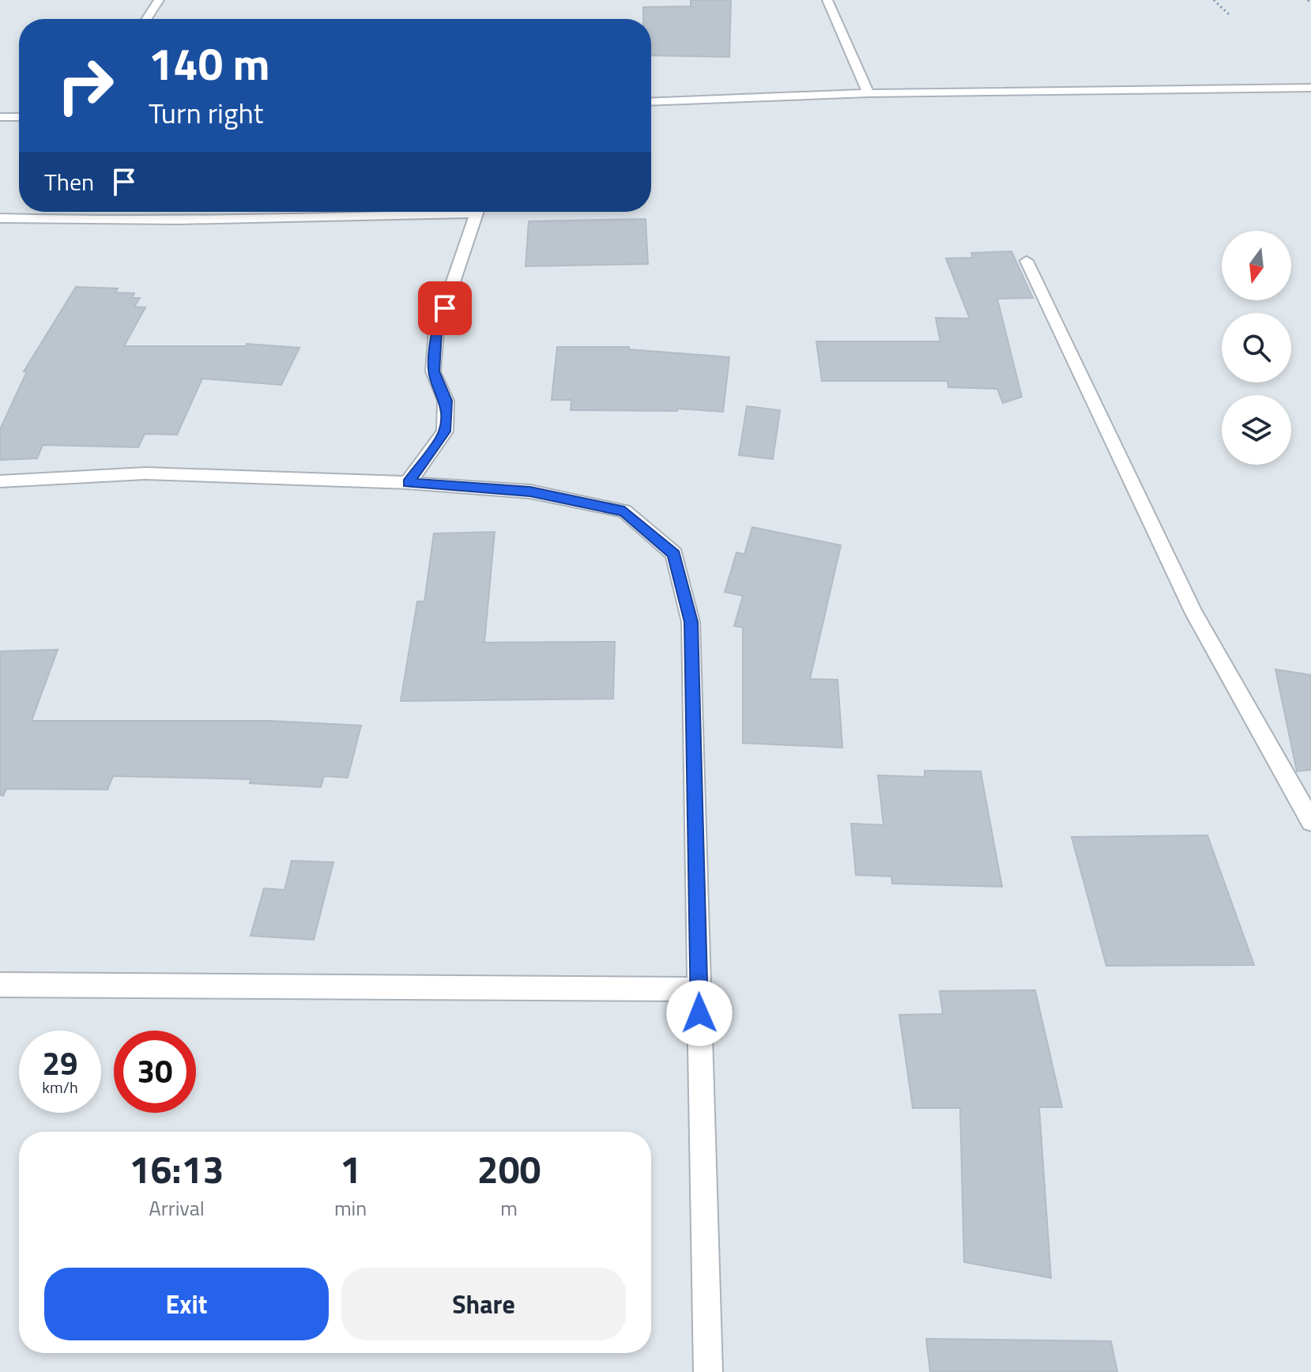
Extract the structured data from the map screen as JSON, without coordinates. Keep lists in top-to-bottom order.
{
  "north": "bottom",
  "page": {
    "turn": ["140 m", "Turn right"],
    "then": "Then",
    "speed": "29 km/h",
    "limit": "30",
    "eta": [
      "16:13",
      "Arrival",
      "1",
      "min",
      "200",
      "m"
    ],
    "buttons": ["Exit", "Share"]
  }
}
